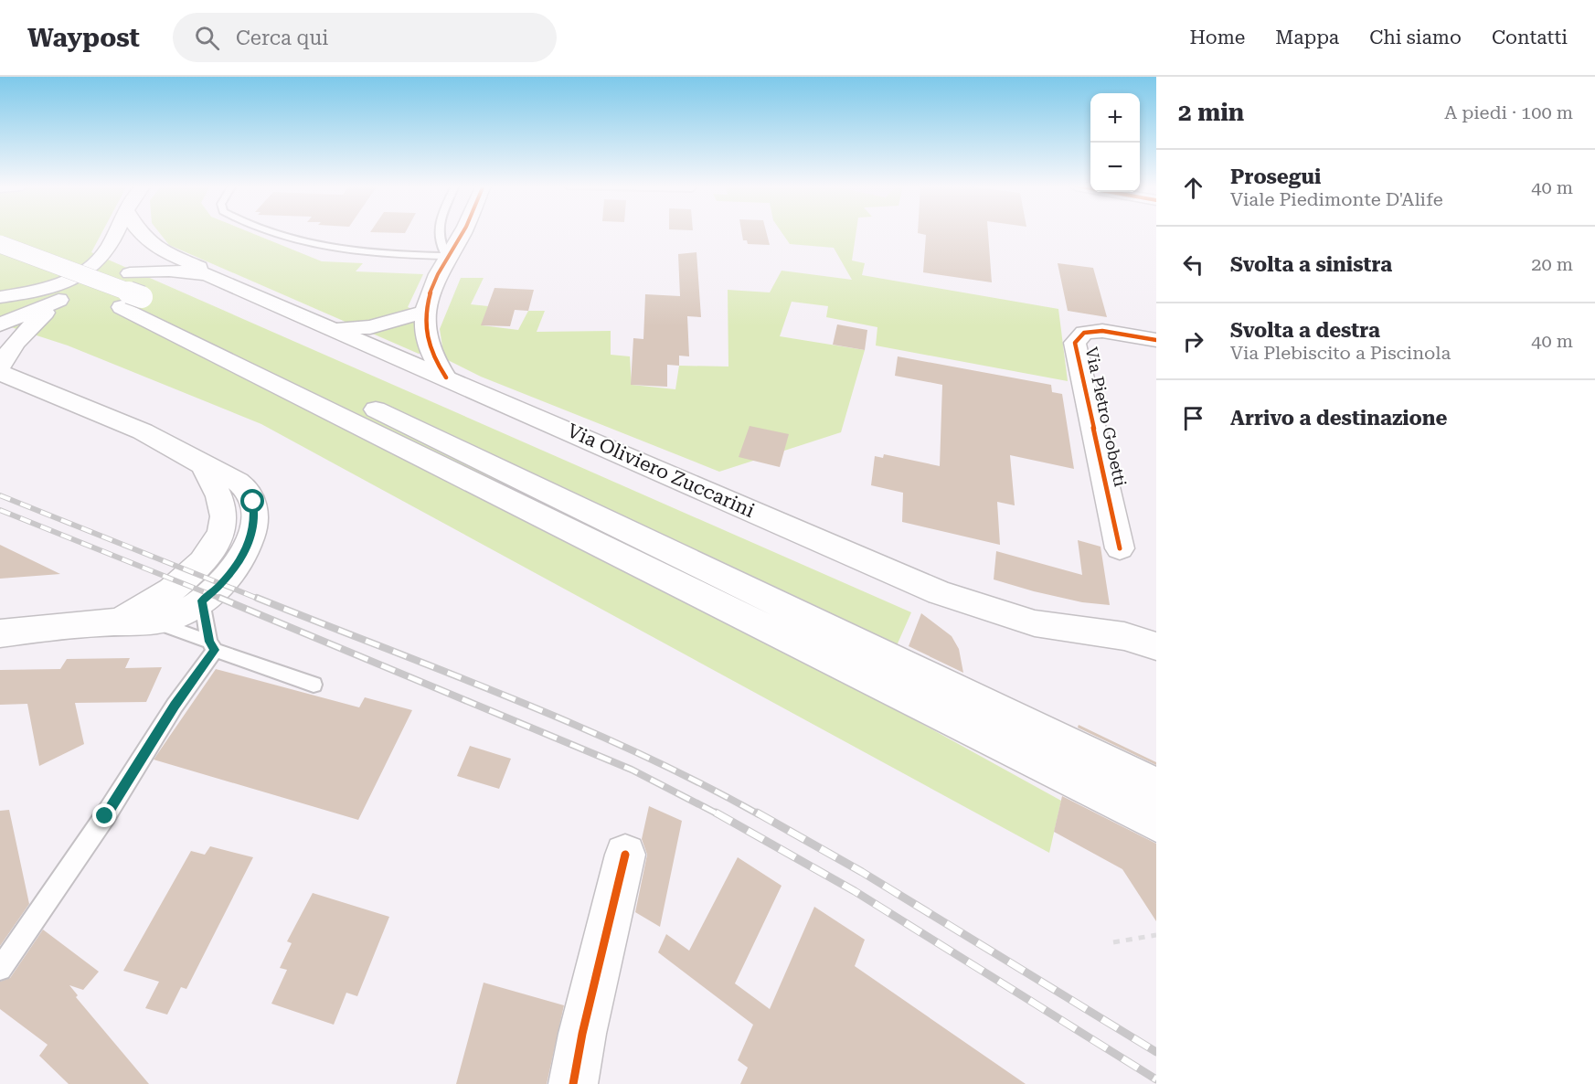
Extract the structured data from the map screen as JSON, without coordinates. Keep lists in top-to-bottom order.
{
  "streets": {
    "main road": ["Via Pietro Gobetti", "Via Oliviero Zuccarini"]
  },
  "page": {
    "header": "Waypost",
    "search": "Cerca qui",
    "nav": [
      "Home",
      "Mappa",
      "Chi siamo",
      "Contatti"
    ],
    "heading": ["2 min", "A piedi · 100 m"],
    "map_buttons": ["+", "−"],
    "list": [
      ["Prosegui", "Viale Piedimonte D'Alife", "40 m"],
      ["Svolta a sinistra", "20 m"],
      ["Svolta a destra", "Via Plebiscito a Piscinola", "40 m"],
      "Arrivo a destinazione"
    ]
  }
}
